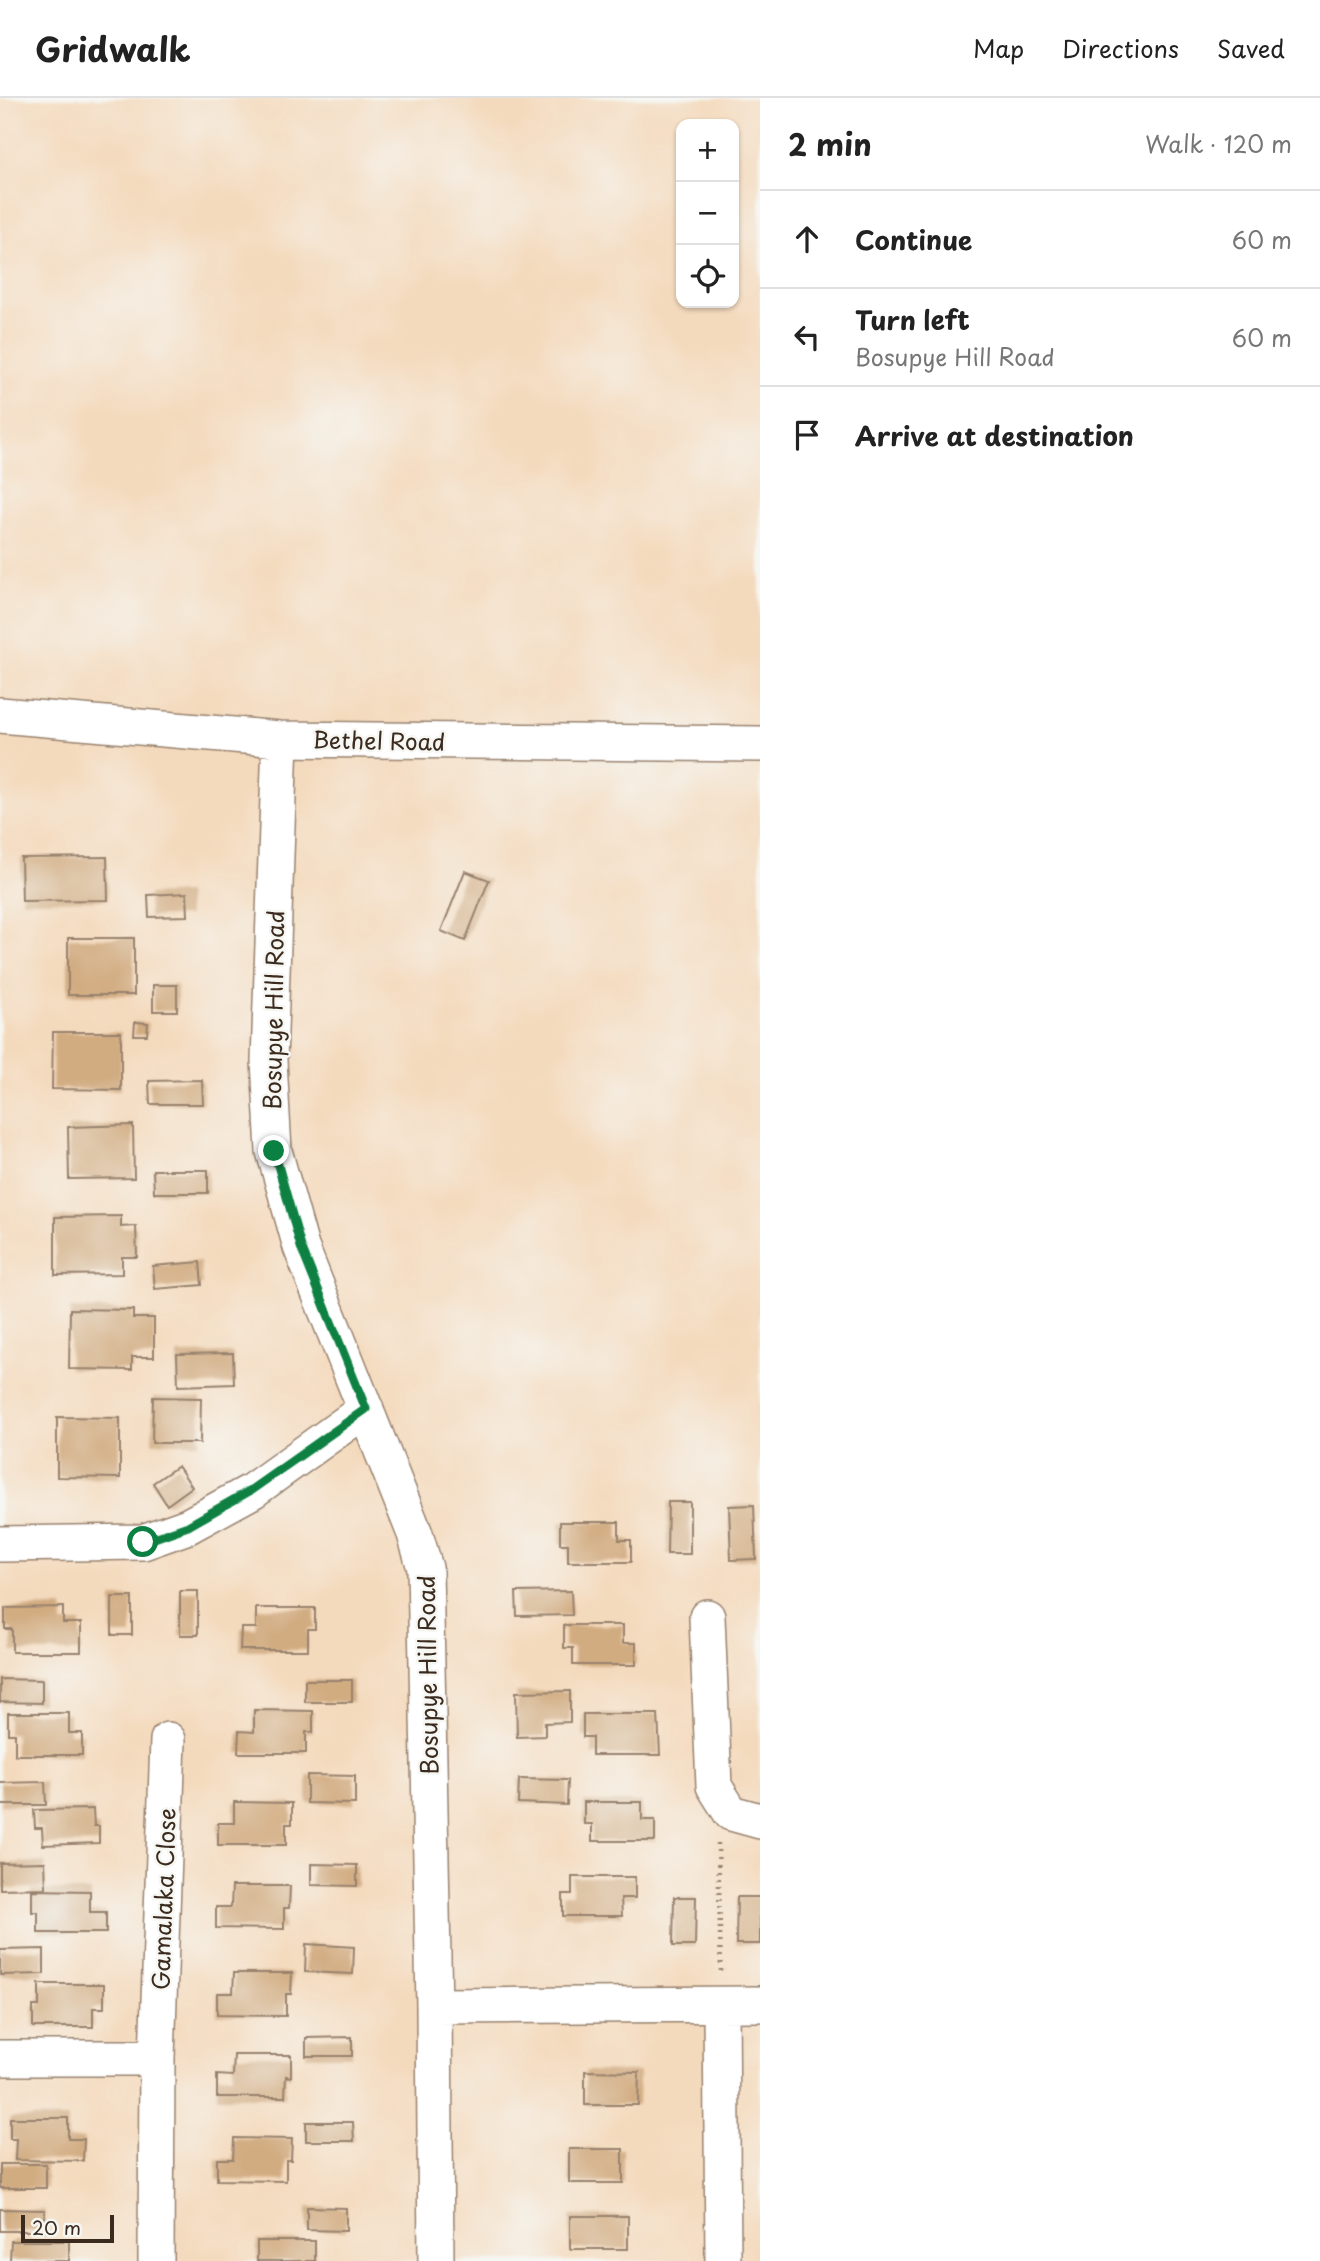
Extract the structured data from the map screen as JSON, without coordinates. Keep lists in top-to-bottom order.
{
  "streets": {
    "street": ["Bethel Road", "Bosupye Hill Road", "Gamalaka Close"]
  },
  "crossings": [
    ["Bethel Road", "Bosupye Hill Road"]
  ],
  "scale_bar": "20 m",
  "page": {
    "header": "Gridwalk",
    "nav": ["Map", "Directions", "Saved"],
    "heading": ["2 min", "Walk · 120 m"],
    "map_buttons": ["+", "−"],
    "list": [
      ["Continue", "60 m"],
      ["Turn left", "Bosupye Hill Road", "60 m"],
      "Arrive at destination"
    ],
    "scale": "20 m"
  }
}
